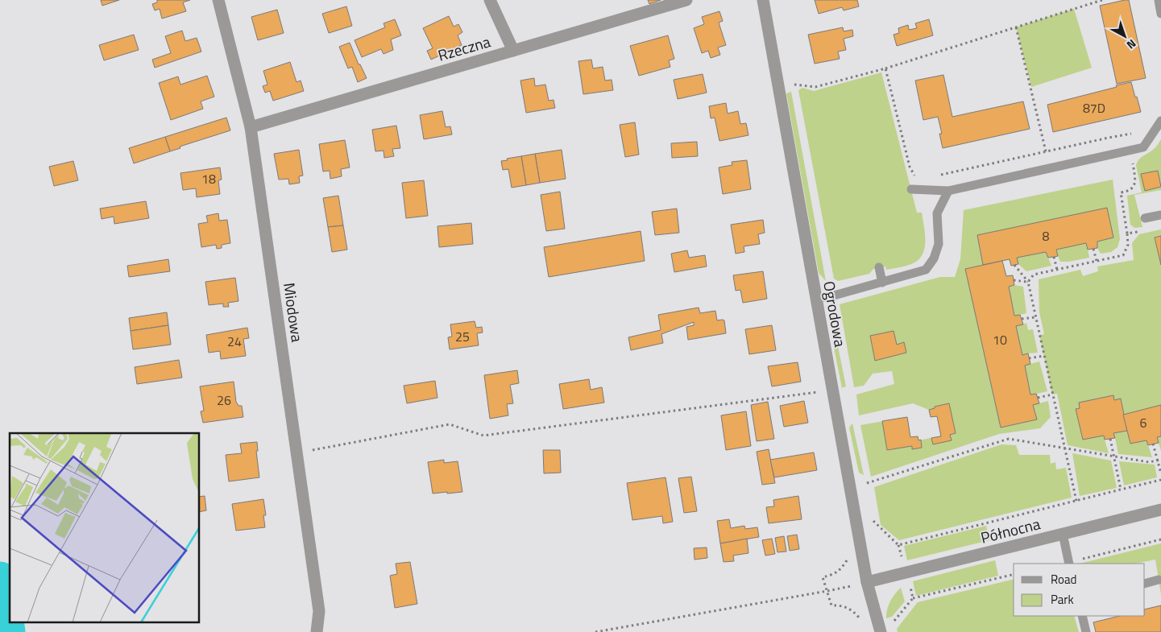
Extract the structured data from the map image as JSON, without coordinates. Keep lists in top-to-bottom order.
{
  "streets": {
    "street": [
      "Rzeczna",
      "Miodowa",
      "Ogrodowa",
      "Północna"
    ]
  },
  "crossings": [
    ["Rzeczna", "Miodowa"],
    ["Ogrodowa", "Północna"]
  ],
  "house_numbers": [
    "87D",
    "18",
    "8",
    "25",
    "10",
    "24",
    "26",
    "6"
  ],
  "legend": ["Road", "Park"],
  "north": "bottom right"
}
